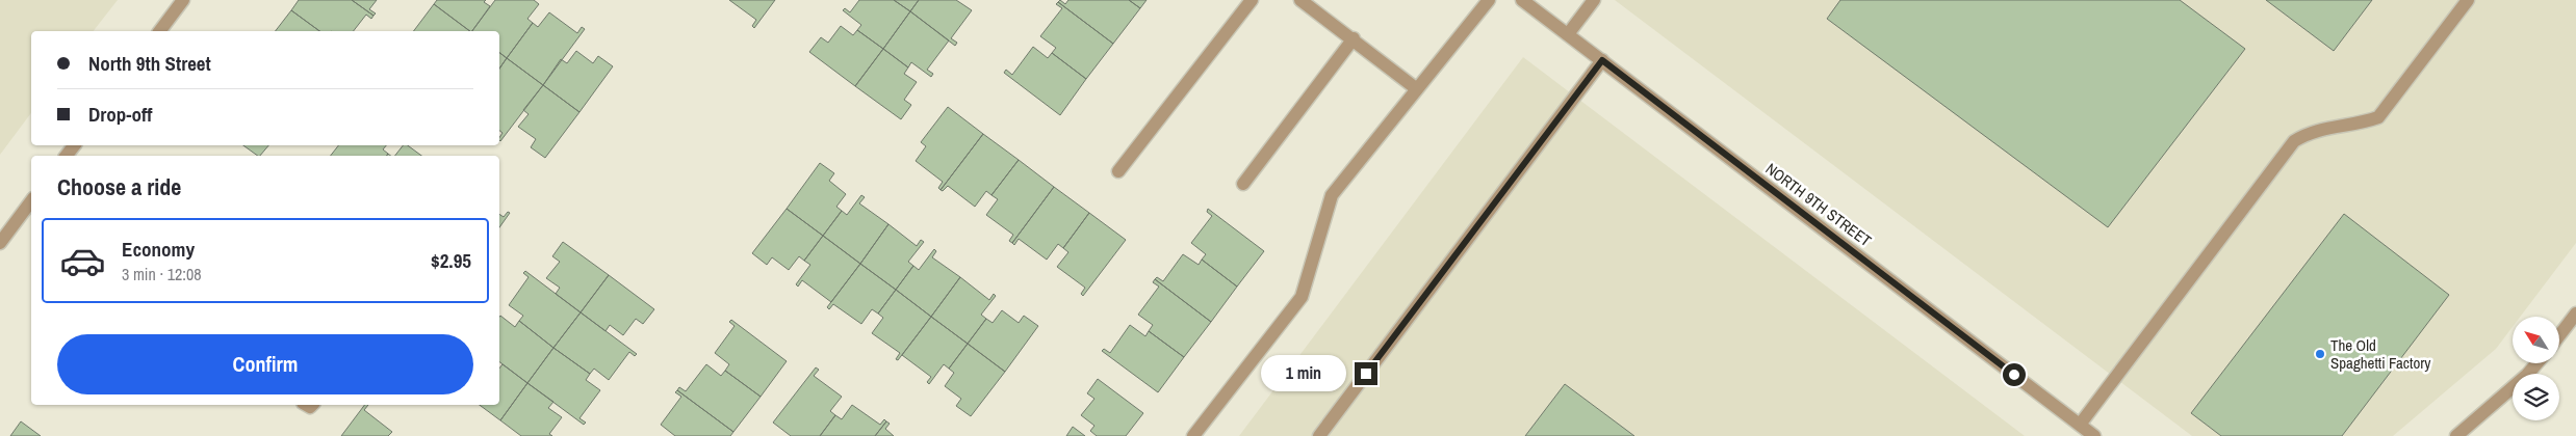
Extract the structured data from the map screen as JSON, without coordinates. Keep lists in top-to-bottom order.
{
  "streets": {
    "street": ["NORTH 9TH STREET"]
  },
  "places": ["The Old Spaghetti Factory"],
  "north": "top left",
  "page": {
    "banner": ["North 9th Street", "Drop-off"],
    "heading": "Choose a ride",
    "list": [
      {
        "name": "Economy",
        "note": "3 min · 12:08",
        "value": "$2.95"
      }
    ],
    "buttons": "Confirm",
    "bubble": "1 min"
  }
}
